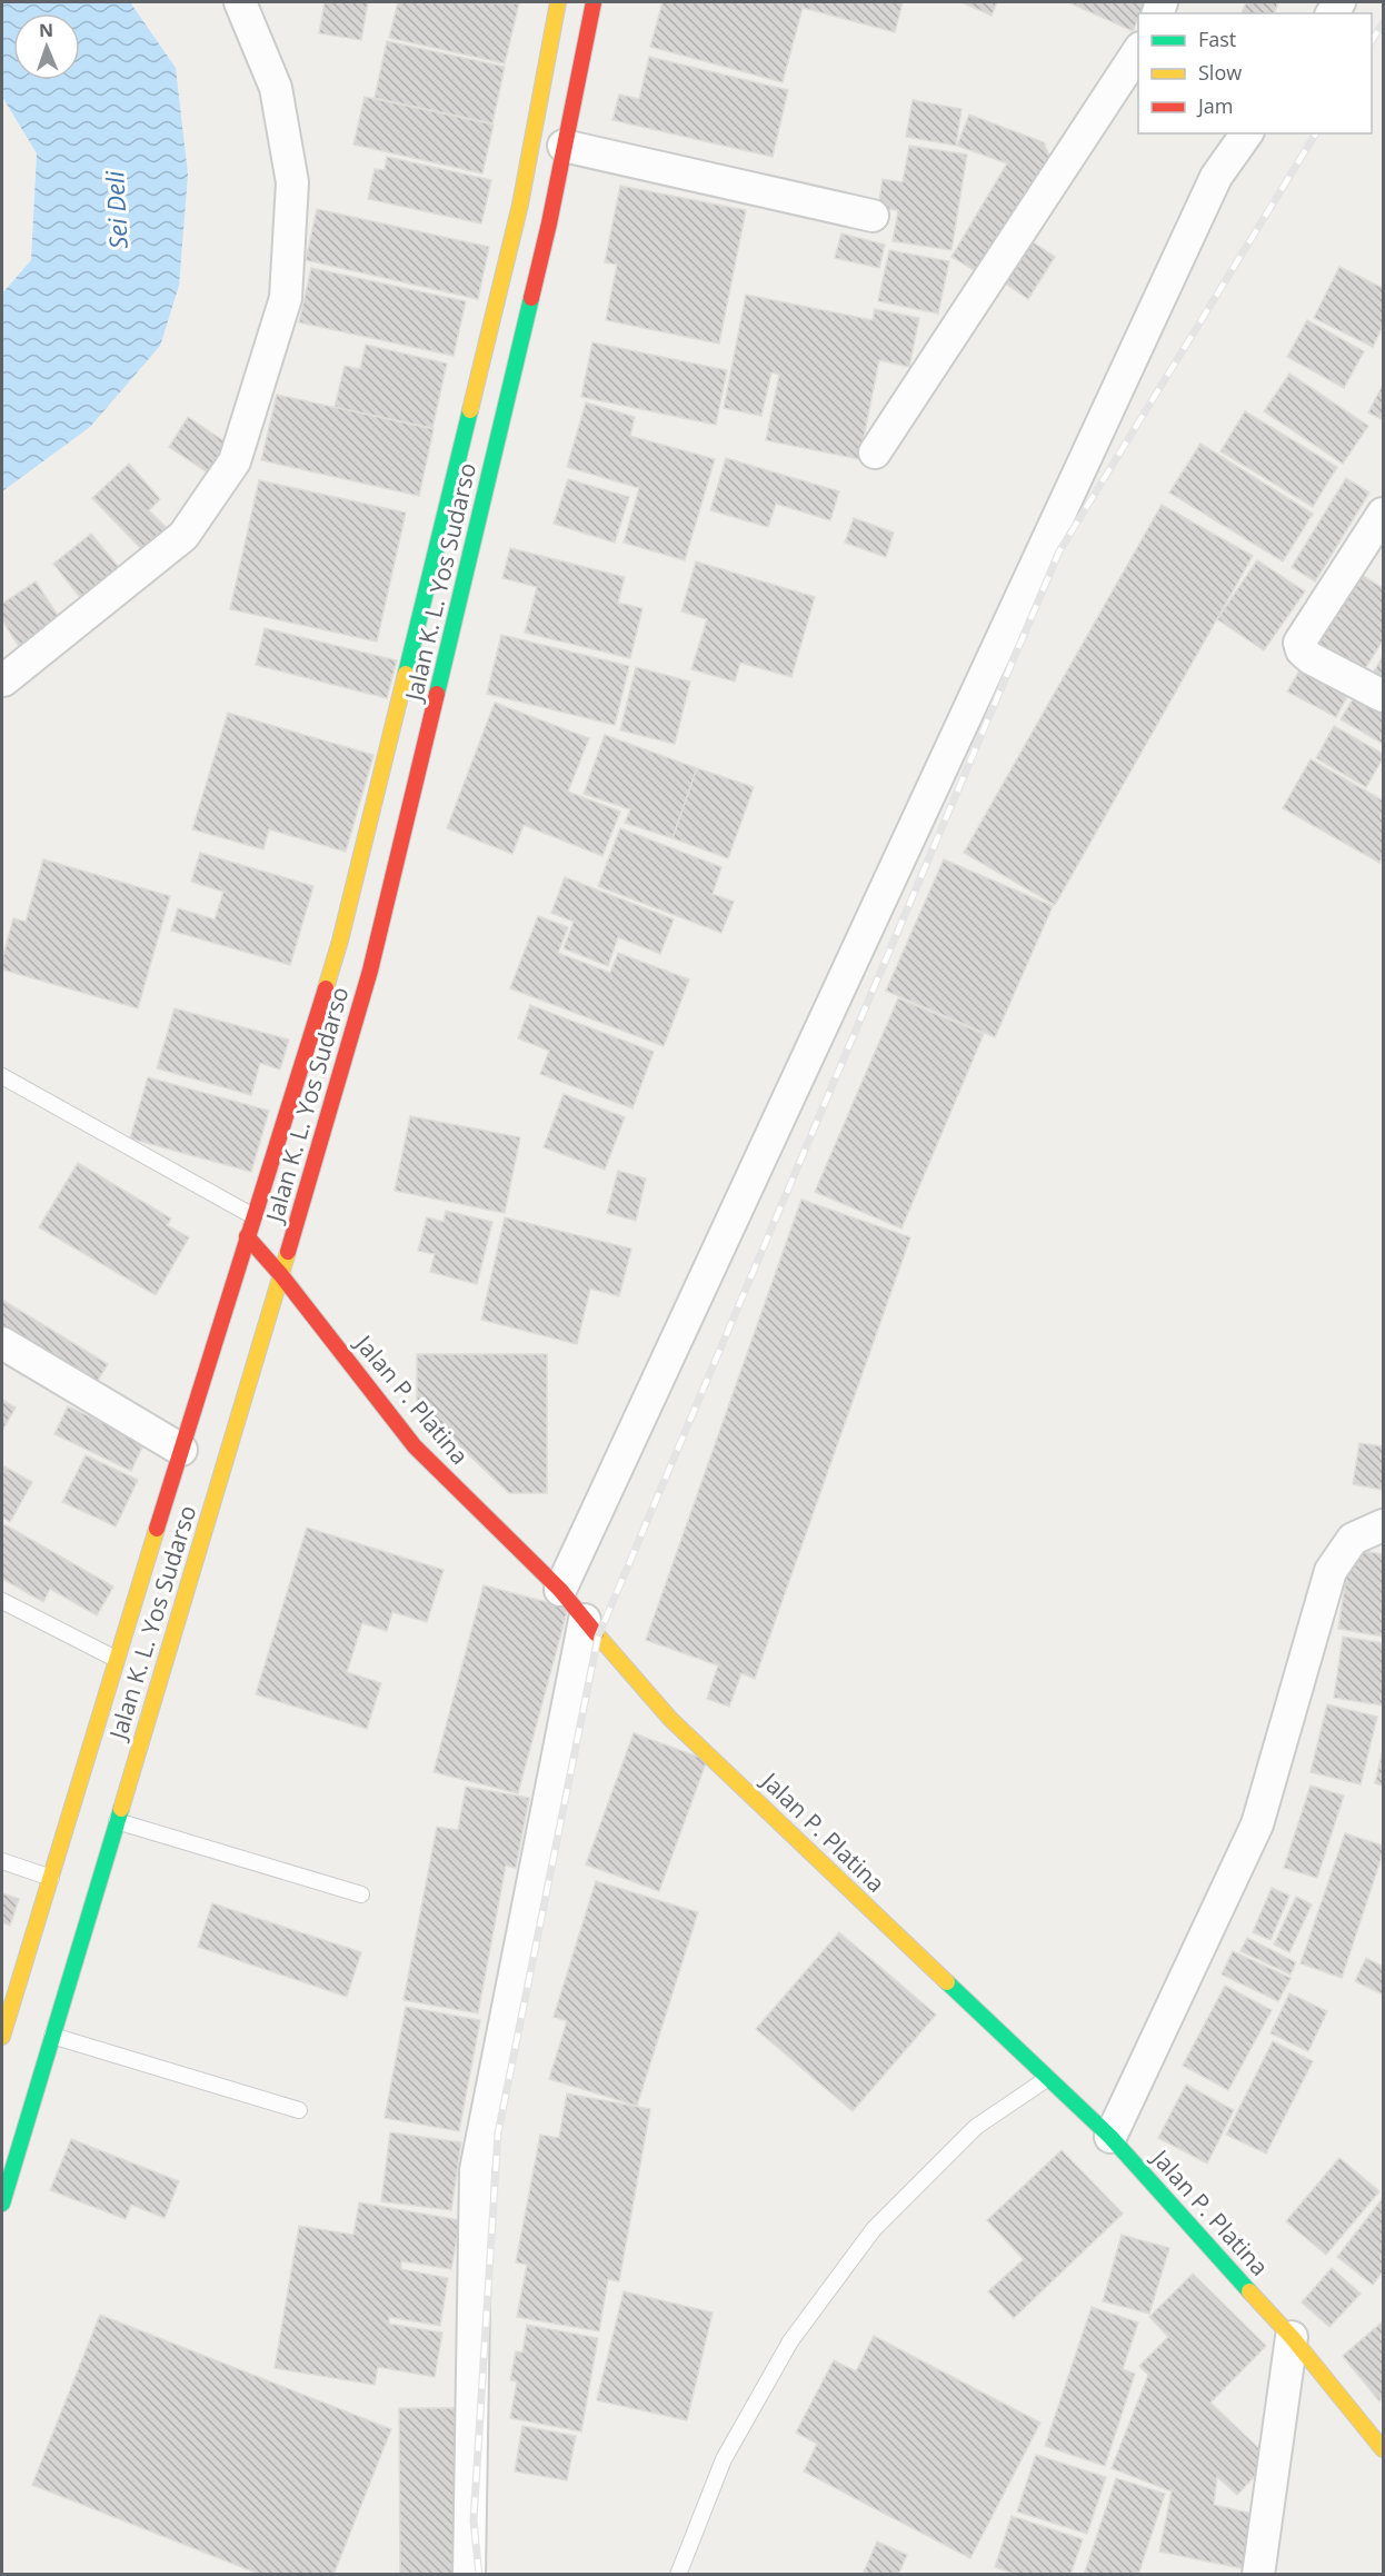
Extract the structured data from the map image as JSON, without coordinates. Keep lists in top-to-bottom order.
{
  "streets": {
    "main road": ["Jalan K. L. Yos Sudarso", "Jalan P. Platina"]
  },
  "crossings": [
    ["Jalan K. L. Yos Sudarso", "Jalan P. Platina"]
  ],
  "water": ["Sei Deli"],
  "legend": ["Fast", "Slow", "Jam"],
  "north": "top"
}
